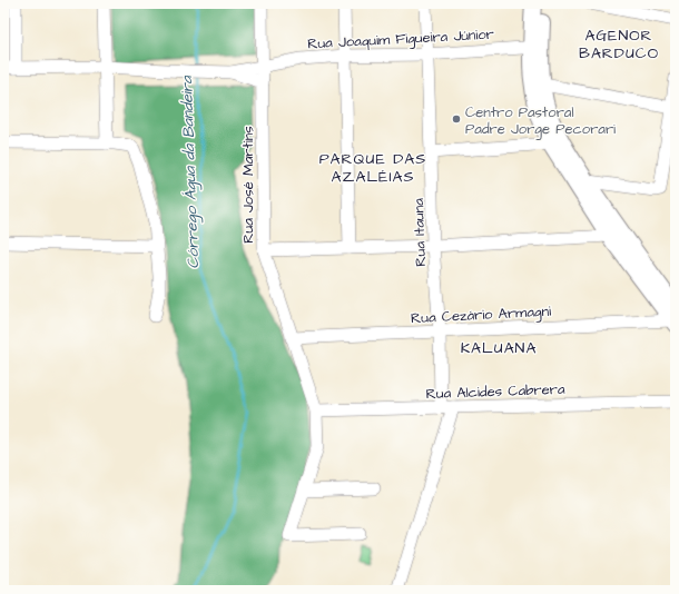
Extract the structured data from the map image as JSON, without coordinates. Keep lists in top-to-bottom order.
{
  "streets": {
    "street": [
      "Rua Joaquim Figueira Júnior",
      "Rua José Martins",
      "Rua Itauna",
      "Rua Cezário Armagni",
      "Rua Alcides Cabrera"
    ]
  },
  "crossings": [
    ["Rua Joaquim Figueira Júnior", "Rua José Martins"],
    ["Rua Joaquim Figueira Júnior", "Rua Itauna"],
    ["Rua José Martins", "Rua Cezário Armagni"],
    ["Rua José Martins", "Rua Alcides Cabrera"],
    ["Rua Itauna", "Rua Cezário Armagni"],
    ["Rua Itauna", "Rua Alcides Cabrera"]
  ],
  "districts": ["AGENOR BARDUCO", "PARQUE DAS AZALÉIAS", "KALUANA"],
  "water": ["Córrego Água da Bandeira"],
  "places": ["Centro Pastoral Padre Jorge Pecorari"]
}
